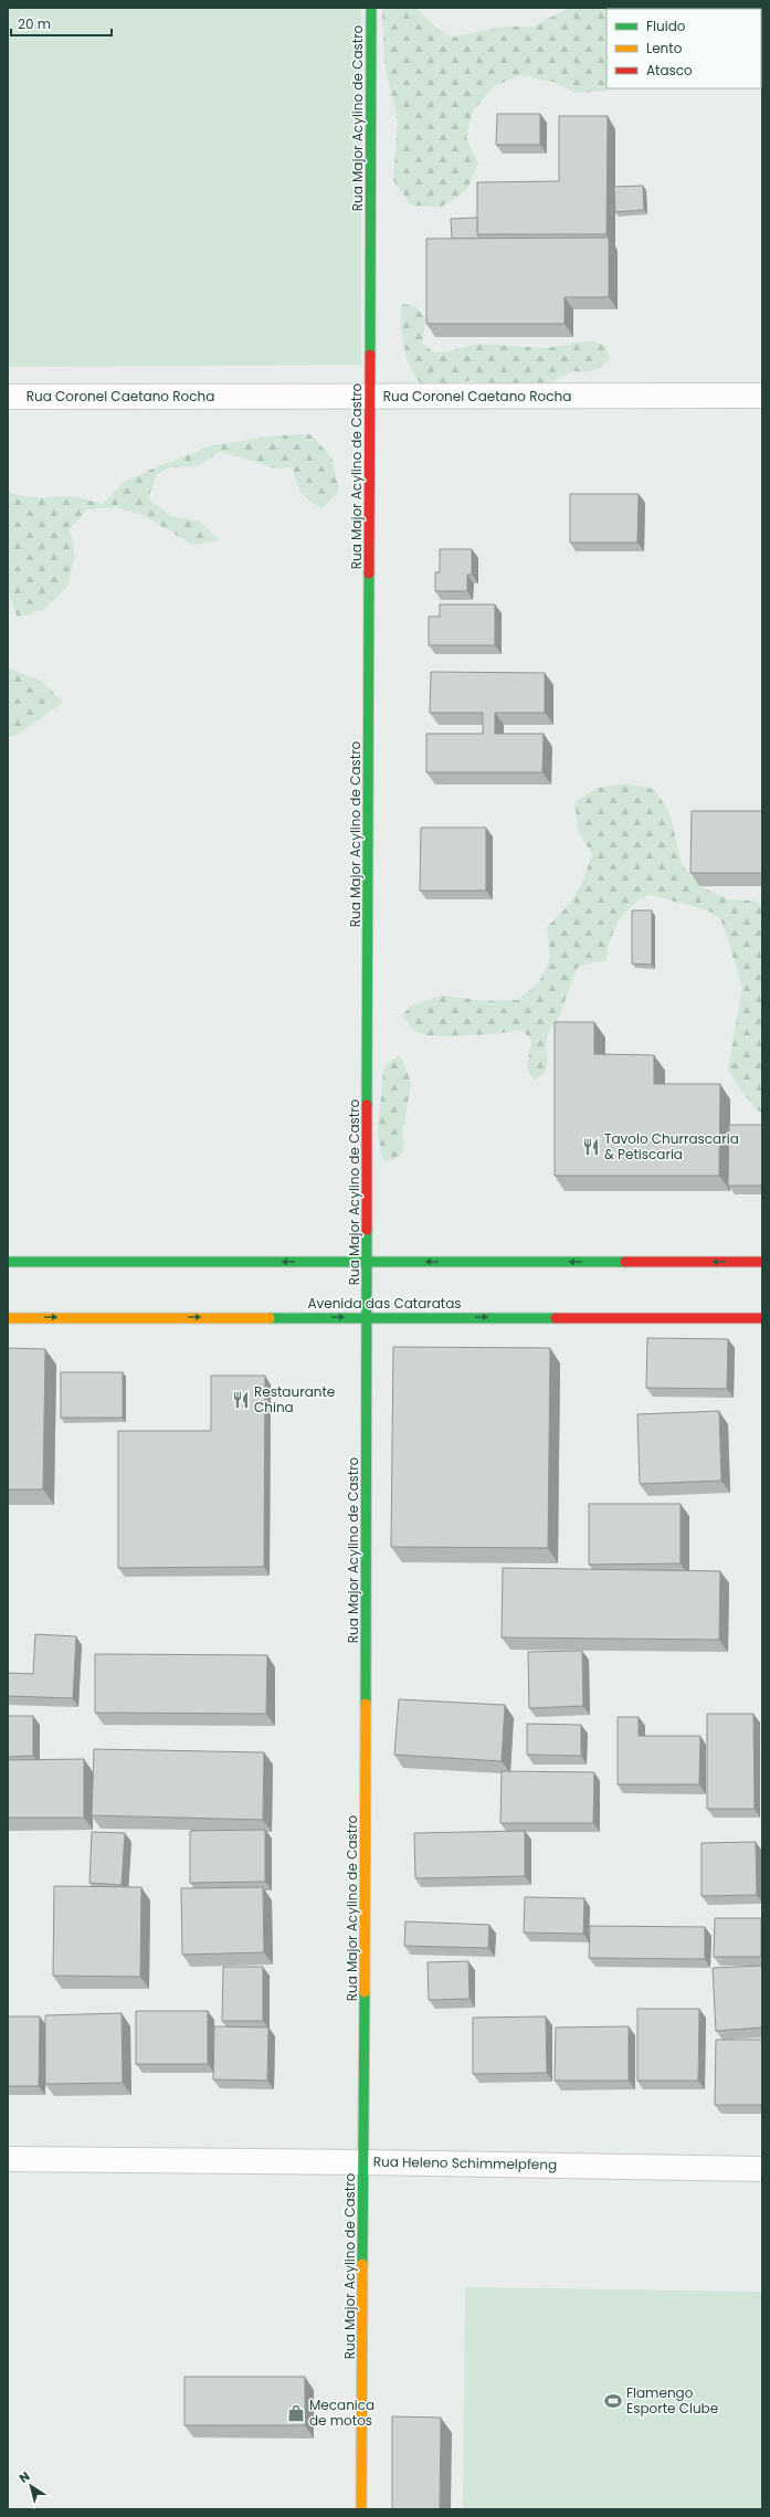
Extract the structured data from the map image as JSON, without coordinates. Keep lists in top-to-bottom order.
{
  "streets": {
    "street": [
      "Rua Major Acylino de Castro",
      "Rua Coronel Caetano Rocha",
      "Avenida das Cataratas",
      "Rua Heleno Schimmelpfeng"
    ]
  },
  "crossings": [
    ["Rua Major Acylino de Castro", "Rua Coronel Caetano Rocha"],
    ["Rua Major Acylino de Castro", "Avenida das Cataratas"],
    ["Rua Major Acylino de Castro", "Rua Heleno Schimmelpfeng"]
  ],
  "places": {
    "restaurant": ["Tavolo Churrascaria & Petiscaria", "Restaurante China"],
    "sports": ["Flamengo Esporte Clube"],
    "shop": ["Mecanica de motos"]
  },
  "legend": ["Fluido", "Lento", "Atasco"],
  "scale_bar": "20 m",
  "north": "top left"
}
